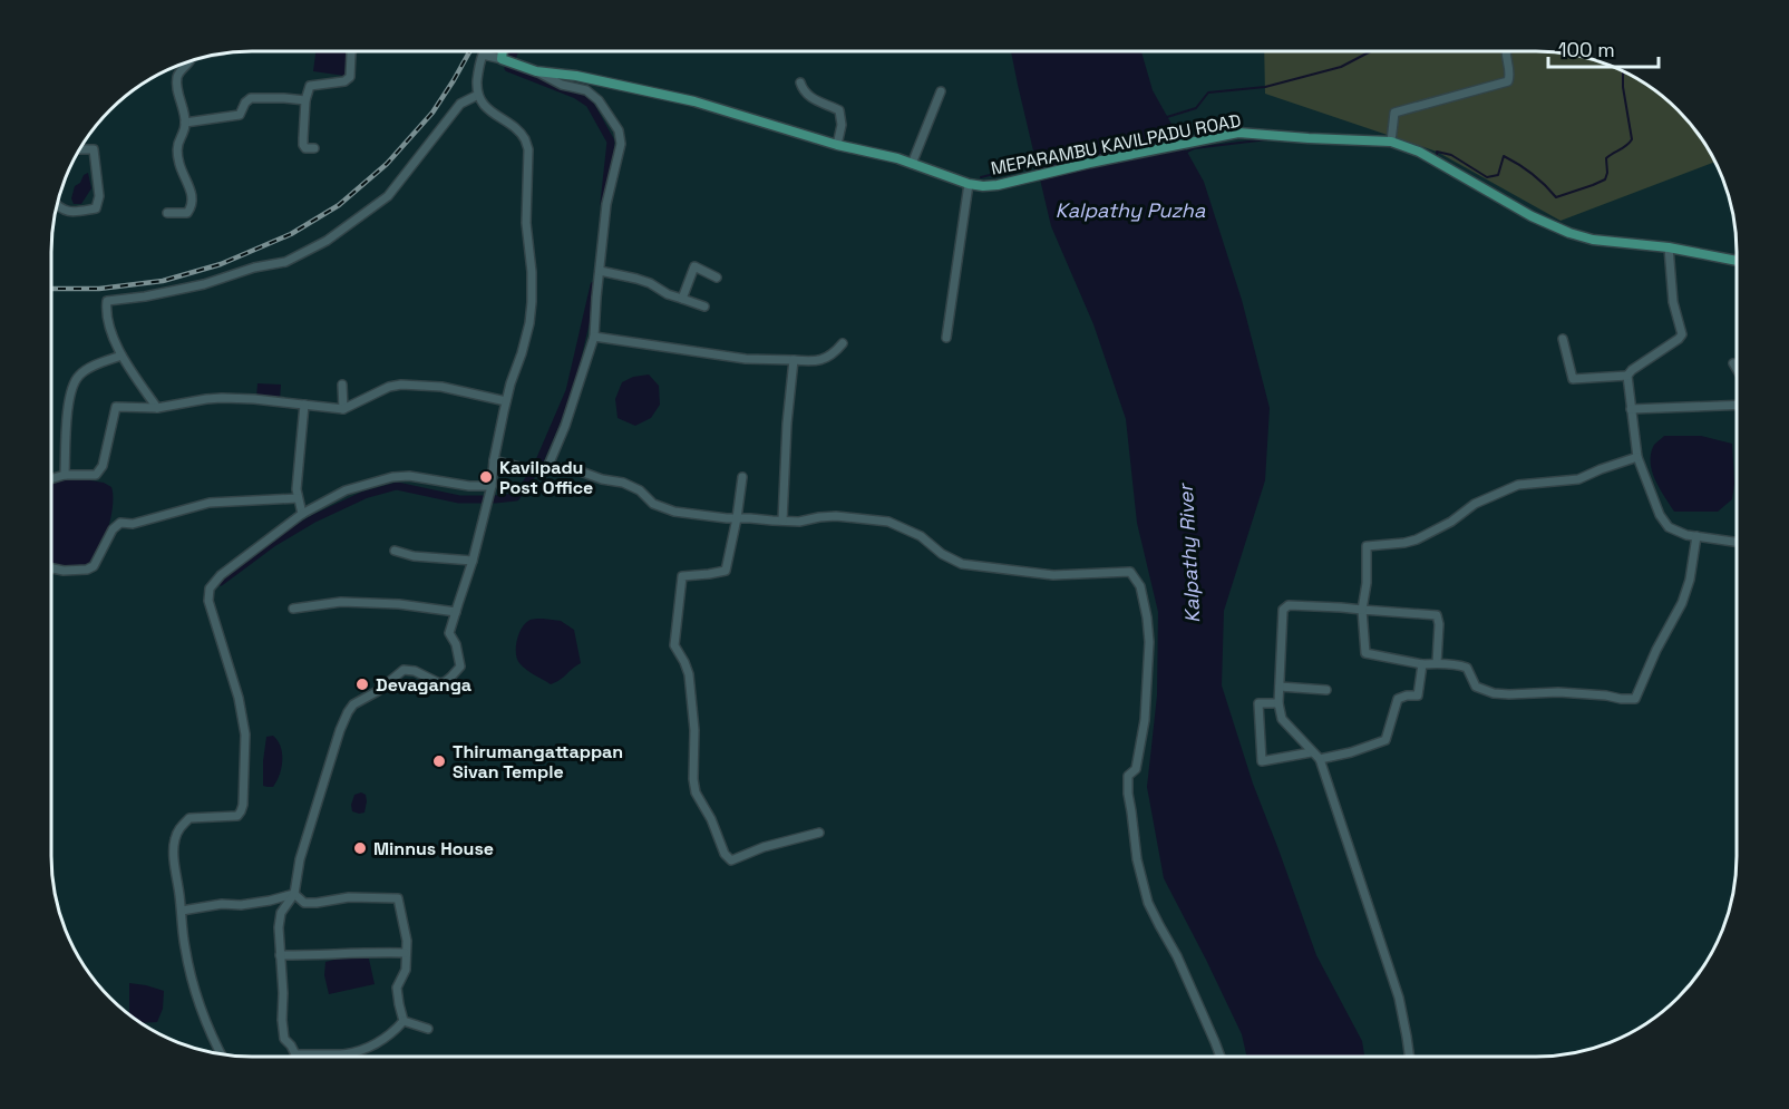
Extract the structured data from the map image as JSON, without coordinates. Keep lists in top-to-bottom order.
{
  "streets": {
    "main road": ["MEPARAMBU KAVILPADU ROAD"]
  },
  "water": ["Kalpathy Puzha", "Kalpathy River"],
  "places": [
    "Kavilpadu Post Office",
    "Devaganga",
    "Thirumangattappan Sivan Temple",
    "Minnus House"
  ],
  "scale_bar": "100 m"
}
